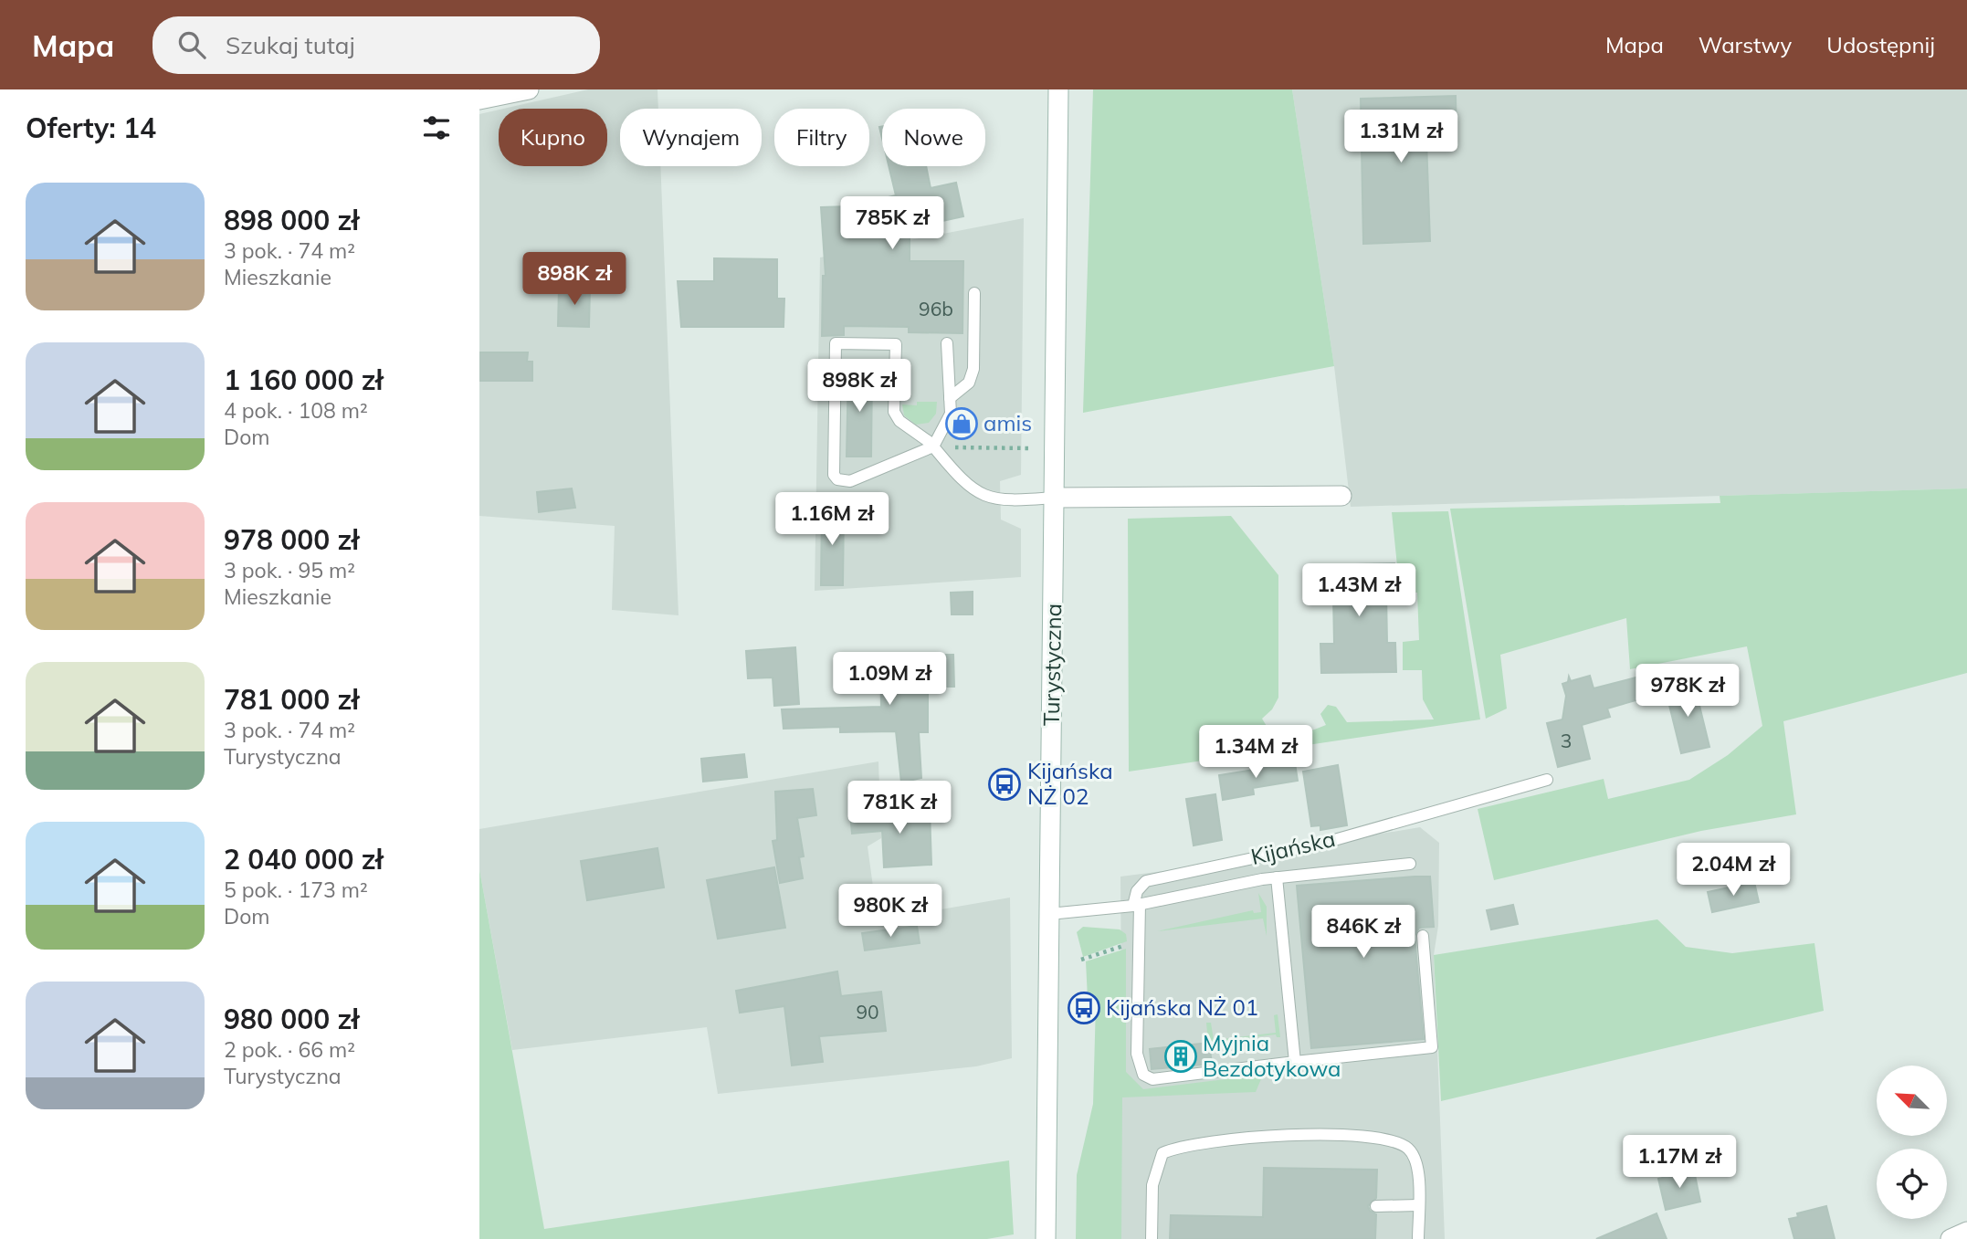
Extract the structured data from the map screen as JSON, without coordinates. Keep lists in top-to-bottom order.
{
  "streets": {
    "main road": ["Turystyczna"],
    "lane": ["Kijańska"]
  },
  "places": {
    "shop": ["amis"],
    "bus stop": ["Kijańska NŻ 02", "Kijańska NŻ 01"],
    "building": ["Myjnia Bezdotykowa"]
  },
  "house_numbers": ["96b", "3", "90"],
  "north": "top left",
  "page": {
    "header": "Mapa",
    "search": "Szukaj tutaj",
    "nav": ["Mapa", "Warstwy", "Udostępnij"],
    "heading": "Oferty: 14",
    "chip": [
      "Kupno",
      "Wynajem",
      "Filtry",
      "Nowe"
    ],
    "price": [
      "1.31M zł",
      "785K zł",
      "898K zł",
      "898K zł",
      "1.16M zł",
      "1.43M zł",
      "1.09M zł",
      "978K zł",
      "1.34M zł",
      "781K zł",
      "2.04M zł",
      "980K zł",
      "846K zł",
      "1.17M zł"
    ],
    "list": [
      {
        "name": "898 000 zł",
        "note": "3 pok. · 74 m² · Mieszkanie"
      },
      {
        "name": "1 160 000 zł",
        "note": "4 pok. · 108 m² · Dom"
      },
      {
        "name": "978 000 zł",
        "note": "3 pok. · 95 m² · Mieszkanie"
      },
      {
        "name": "781 000 zł",
        "note": "3 pok. · 74 m² · Turystyczna"
      },
      {
        "name": "2 040 000 zł",
        "note": "5 pok. · 173 m² · Dom"
      },
      {
        "name": "980 000 zł",
        "note": "2 pok. · 66 m² · Turystyczna"
      }
    ]
  }
}
